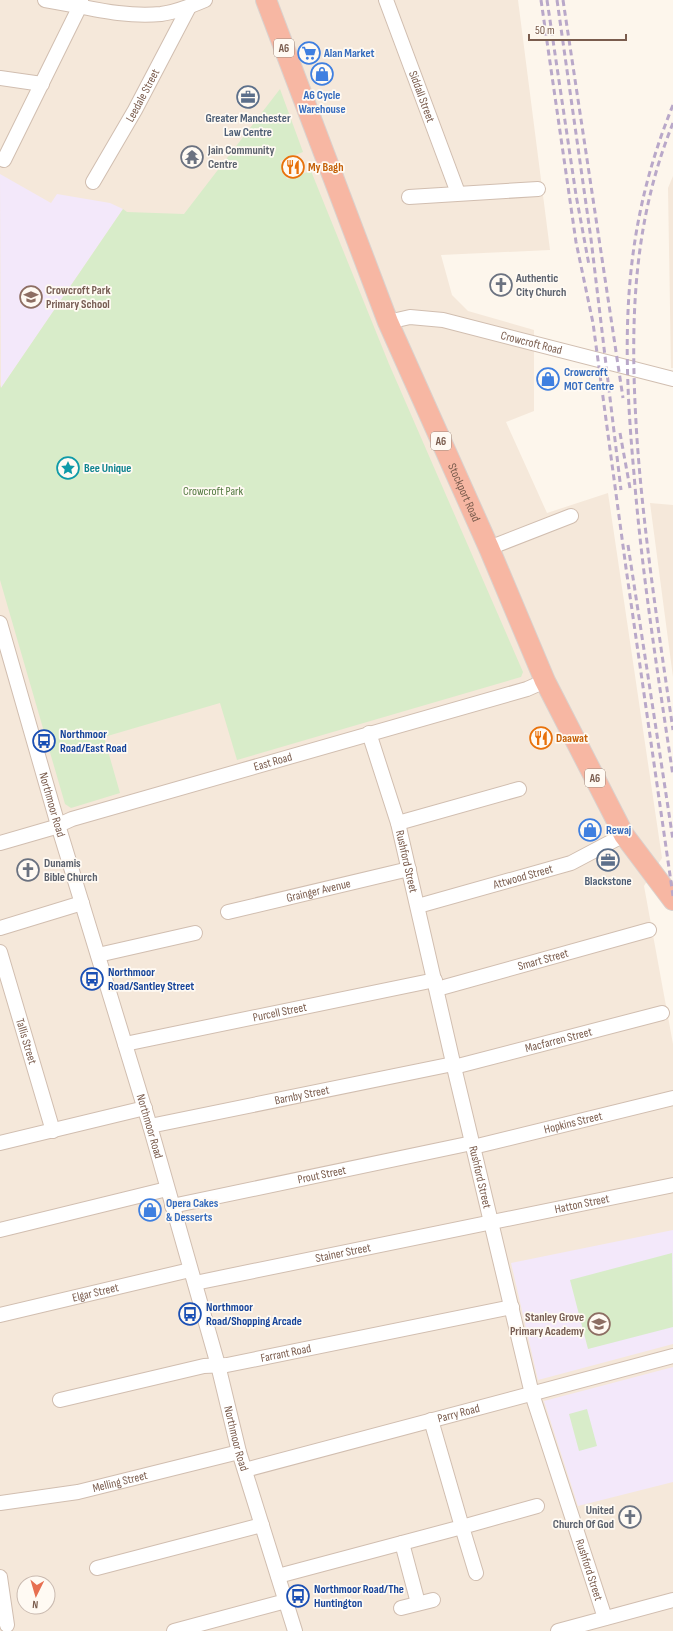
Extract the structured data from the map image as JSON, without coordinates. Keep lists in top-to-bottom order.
{
  "streets": {
    "highway": ["A6", "Stockport Road"],
    "street": [
      "Leedale Street",
      "Siddall Street",
      "Crowcroft Road",
      "East Road",
      "Northmoor Road",
      "Rushford Street",
      "Attwood Street",
      "Grainger Avenue",
      "Smart Street",
      "Purcell Street",
      "Macfarren Street",
      "Tallis Street",
      "Barnby Street",
      "Hopkins Street",
      "Prout Street",
      "Hatton Street",
      "Stainer Street",
      "Elgar Street",
      "Farrant Road",
      "Parry Road",
      "Melling Street"
    ]
  },
  "crossings": [
    ["Crowcroft Road", "Stockport Road"],
    ["Stockport Road", "East Road"],
    ["Stockport Road", "Attwood Street"],
    ["East Road", "Northmoor Road"],
    ["East Road", "Rushford Street"],
    ["Northmoor Road", "Purcell Street"],
    ["Northmoor Road", "Barnby Street"],
    ["Northmoor Road", "Prout Street"],
    ["Northmoor Road", "Stainer Street"],
    ["Northmoor Road", "Elgar Street"],
    ["Northmoor Road", "Farrant Road"],
    ["Northmoor Road", "Parry Road"],
    ["Northmoor Road", "Melling Street"],
    ["Rushford Street", "Attwood Street"],
    ["Rushford Street", "Grainger Avenue"],
    ["Rushford Street", "Smart Street"],
    ["Rushford Street", "Purcell Street"],
    ["Rushford Street", "Macfarren Street"],
    ["Rushford Street", "Barnby Street"],
    ["Rushford Street", "Hopkins Street"],
    ["Rushford Street", "Prout Street"],
    ["Rushford Street", "Hatton Street"],
    ["Rushford Street", "Stainer Street"],
    ["Rushford Street", "Farrant Road"],
    ["Rushford Street", "Parry Road"],
    ["Smart Street", "Purcell Street"],
    ["Macfarren Street", "Barnby Street"],
    ["Hopkins Street", "Prout Street"],
    ["Hatton Street", "Stainer Street"],
    ["Stainer Street", "Elgar Street"]
  ],
  "parks": ["Crowcroft Park"],
  "places": {
    "supermarket": ["Alan Market"],
    "shop": [
      "A6 Cycle Warehouse",
      "Crowcroft MOT Centre",
      "Rewaj",
      "Opera Cakes & Desserts"
    ],
    "office": ["Greater Manchester Law Centre", "Blackstone"],
    "temple": ["Jain Community Centre"],
    "restaurant": ["My Bagh", "Daawat"],
    "church": ["Authentic City Church", "Dunamis Bible Church", "United Church Of God"],
    "school or university": ["Crowcroft Park Primary School", "Stanley Grove Primary Academy"],
    "place": ["Bee Unique"],
    "bus stop": [
      "Northmoor Road/East Road",
      "Northmoor Road/Santley Street",
      "Northmoor Road/Shopping Arcade",
      "Northmoor Road/The Huntington"
    ]
  },
  "scale_bar": "50 m",
  "north": "bottom"
}
